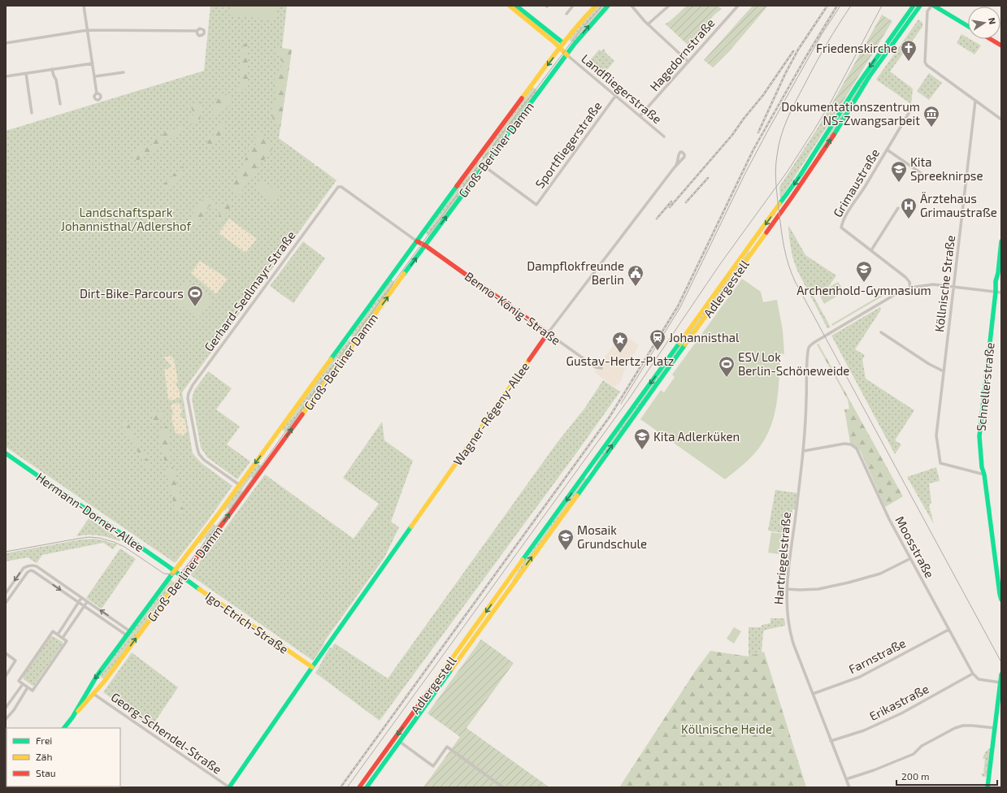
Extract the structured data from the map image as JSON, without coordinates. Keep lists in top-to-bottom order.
{
  "streets": {
    "main road": [
      "Groß-Berliner Damm",
      "Adlergestell",
      "Benno-König-Straße",
      "Schnellerstraße",
      "Wagner-Régeny-Allee",
      "Hermann-Dorner-Allee",
      "Igo-Etrich-Straße"
    ],
    "street": [
      "Hagedornstraße",
      "Landfliegerstraße",
      "Sportfliegerstraße",
      "Grimaustraße",
      "Köllnische Straße",
      "Gerhard-Sedlmayr-Straße",
      "Moosstraße",
      "Hartriegelstraße",
      "Farnstraße",
      "Erikastraße",
      "Georg-Schendel-Straße"
    ]
  },
  "crossings": [
    ["Hagedornstraße", "Landfliegerstraße"],
    ["Landfliegerstraße", "Sportfliegerstraße"],
    ["Landfliegerstraße", "Groß-Berliner Damm"],
    ["Sportfliegerstraße", "Groß-Berliner Damm"],
    ["Groß-Berliner Damm", "Gerhard-Sedlmayr-Straße"],
    ["Groß-Berliner Damm", "Benno-König-Straße"],
    ["Groß-Berliner Damm", "Hermann-Dorner-Allee"],
    ["Groß-Berliner Damm", "Igo-Etrich-Straße"],
    ["Groß-Berliner Damm", "Georg-Schendel-Straße"],
    ["Grimaustraße", "Hartriegelstraße"],
    ["Köllnische Straße", "Schnellerstraße"],
    ["Gerhard-Sedlmayr-Straße", "Benno-König-Straße"],
    ["Benno-König-Straße", "Wagner-Régeny-Allee"],
    ["Wagner-Régeny-Allee", "Igo-Etrich-Straße"],
    ["Wagner-Régeny-Allee", "Georg-Schendel-Straße"],
    ["Hermann-Dorner-Allee", "Igo-Etrich-Straße"],
    ["Moosstraße", "Hartriegelstraße"],
    ["Moosstraße", "Farnstraße"],
    ["Moosstraße", "Erikastraße"],
    ["Hartriegelstraße", "Farnstraße"],
    ["Hartriegelstraße", "Erikastraße"]
  ],
  "parks": ["Landschaftspark Johannisthal/Adlershof", "Köllnische Heide"],
  "places": {
    "church": ["Friedenskirche"],
    "museum": ["Dokumentationszentrum NS-Zwangsarbeit"],
    "school or university": [
      "Kita Spreeknirpse",
      "Archenhold-Gymnasium",
      "Kita Adlerküken",
      "Mosaik Grundschule"
    ],
    "hospital": ["Ärztehaus Grimaustraße"],
    "public building": ["Dampflokfreunde Berlin"],
    "sports": ["Dirt-Bike-Parcours", "ESV Lok Berlin-Schöneweide"],
    "station": ["Johannisthal"],
    "place": ["Gustav-Hertz-Platz"]
  },
  "legend": ["Frei", "Zäh", "Stau"],
  "scale_bar": "200 m",
  "north": "right"
}
